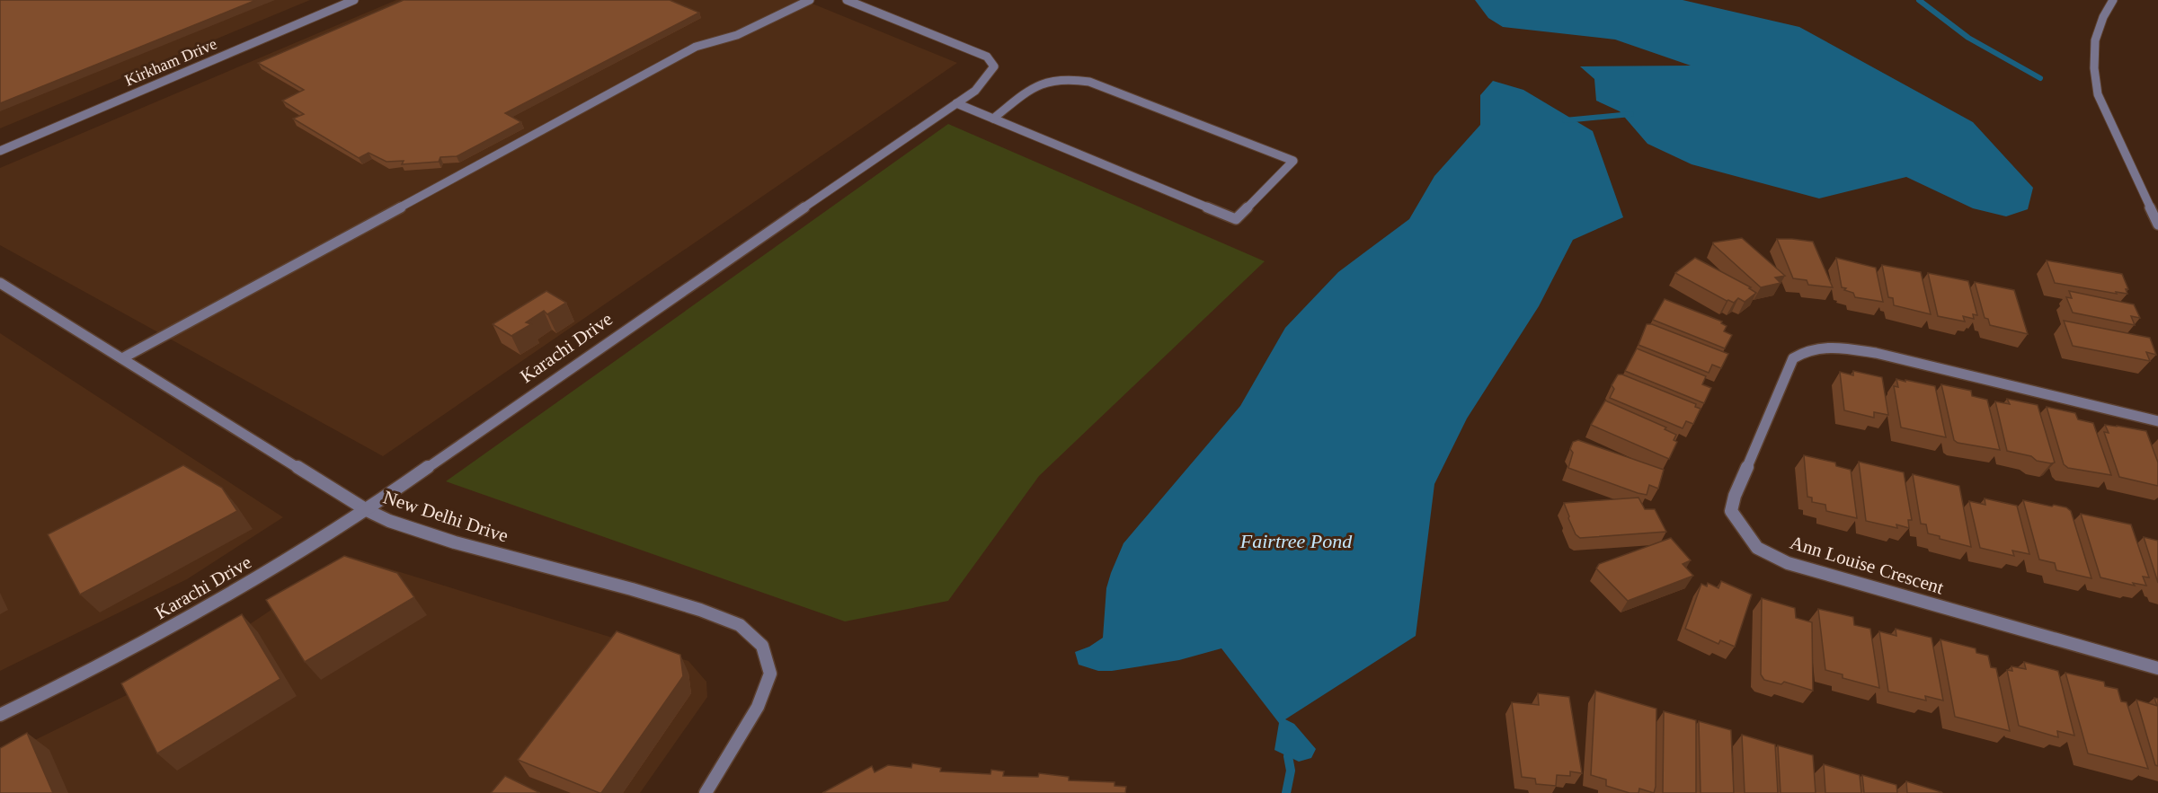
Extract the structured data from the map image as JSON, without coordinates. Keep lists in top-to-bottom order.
{
  "streets": {
    "street": [
      "Kirkham Drive",
      "Karachi Drive",
      "New Delhi Drive",
      "Ann Louise Crescent"
    ]
  },
  "crossings": [
    ["Karachi Drive", "New Delhi Drive"]
  ],
  "water": ["Fairtree Pond"]
}
